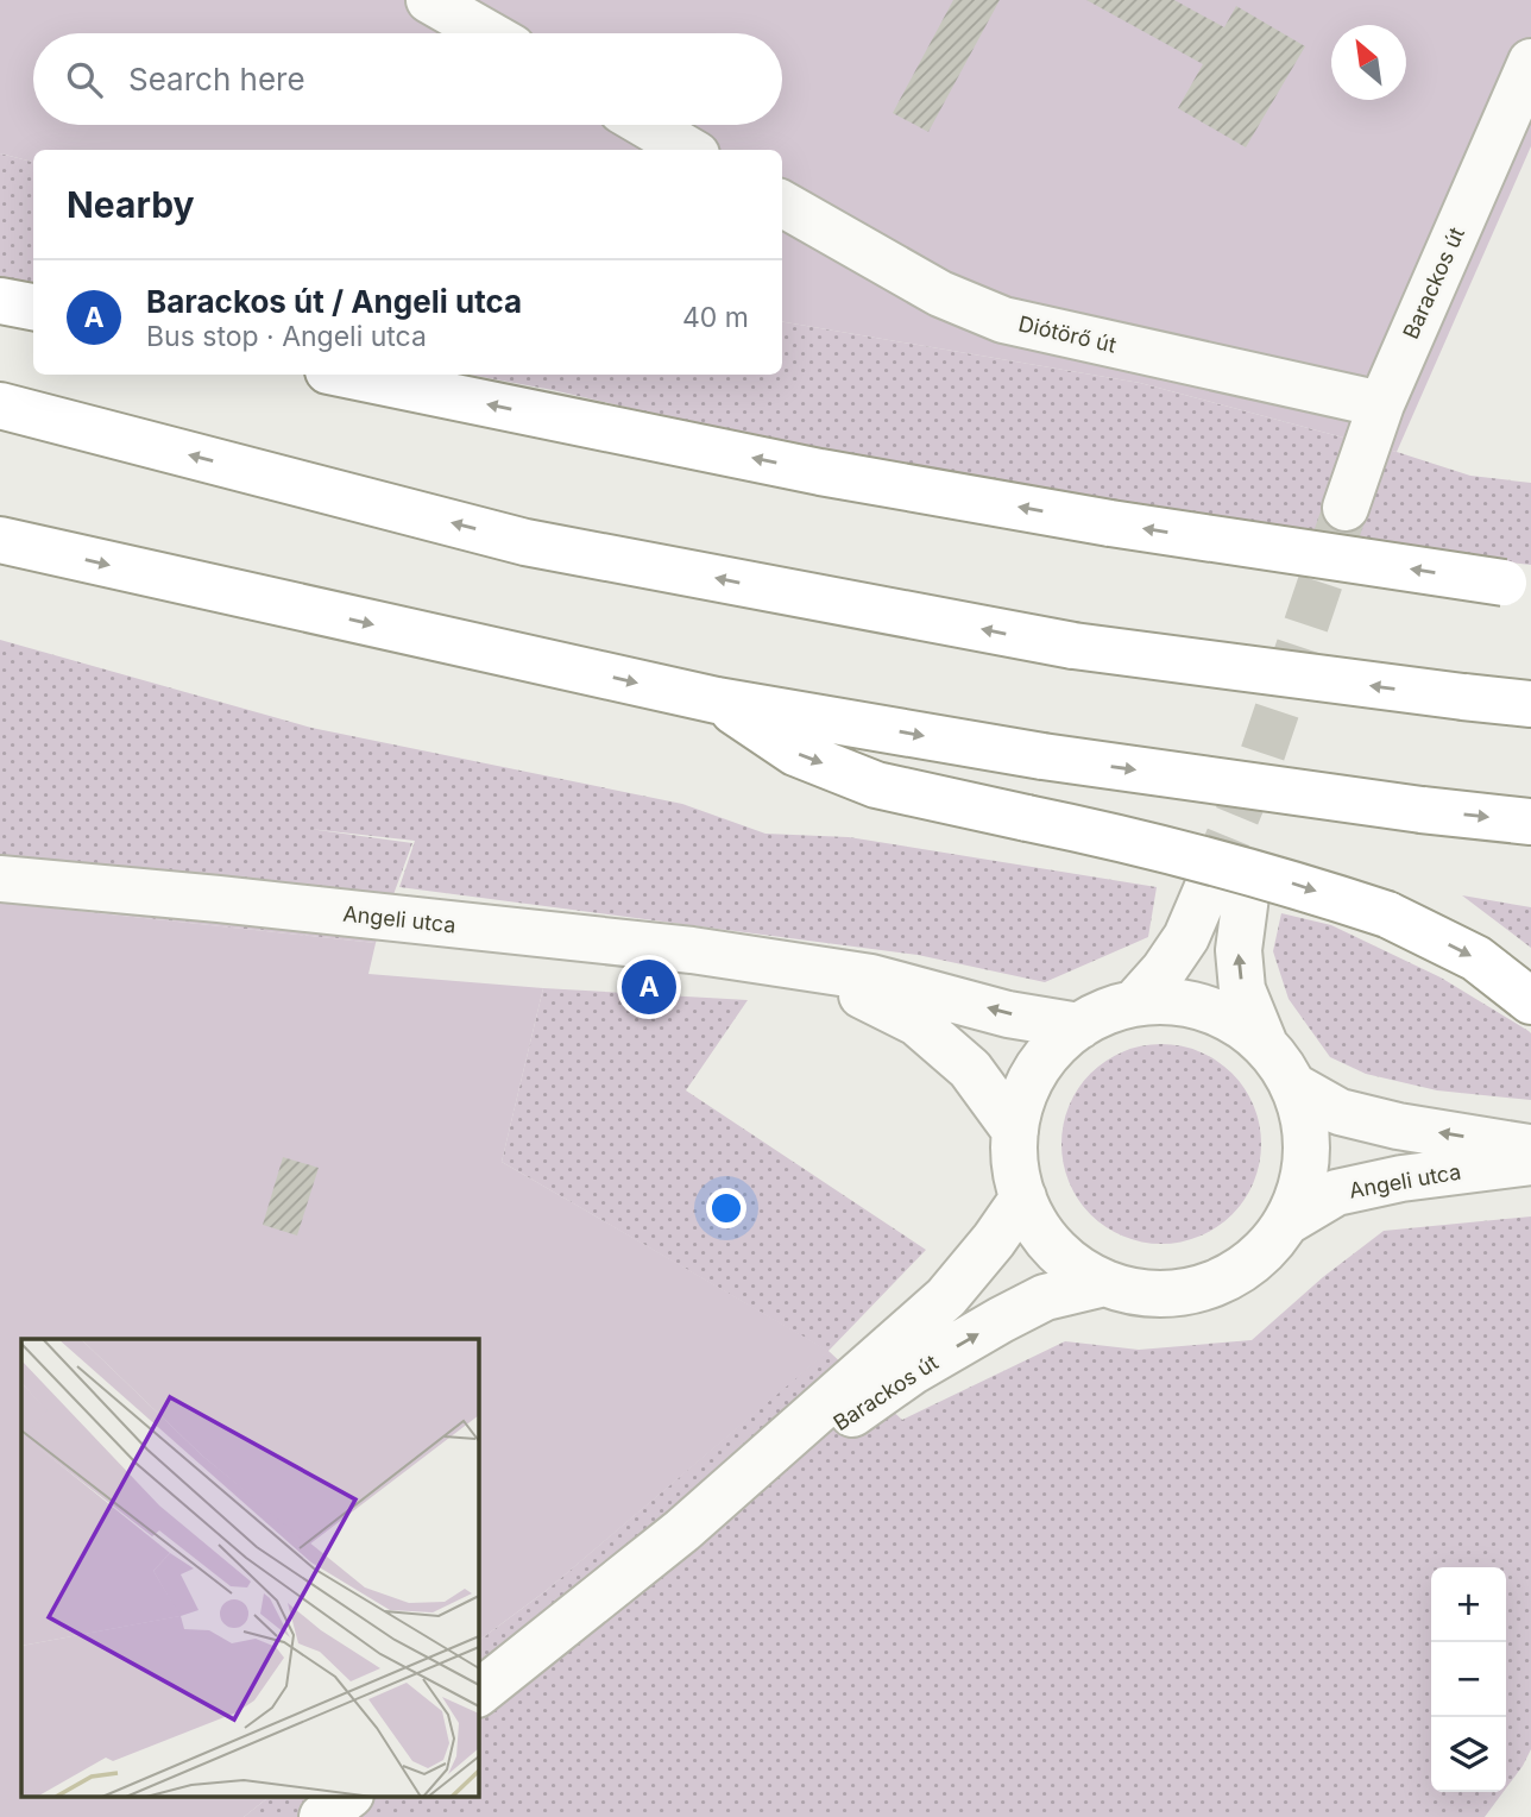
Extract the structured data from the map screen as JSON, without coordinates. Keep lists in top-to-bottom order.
{
  "streets": {
    "street": ["Barackos út", "Diótörő út", "Angeli utca"]
  },
  "crossings": [
    ["Barackos út", "Diótörő út"],
    ["Barackos út", "Angeli utca"]
  ],
  "north": "top left",
  "page": {
    "search": "Search here",
    "heading": "Nearby",
    "list": [
      {
        "mark": "A",
        "name": "Barackos út / Angeli utca",
        "note": "Bus stop · Angeli utca",
        "value": "40 m"
      }
    ],
    "pins": "A",
    "map_buttons": ["+", "−"]
  }
}
